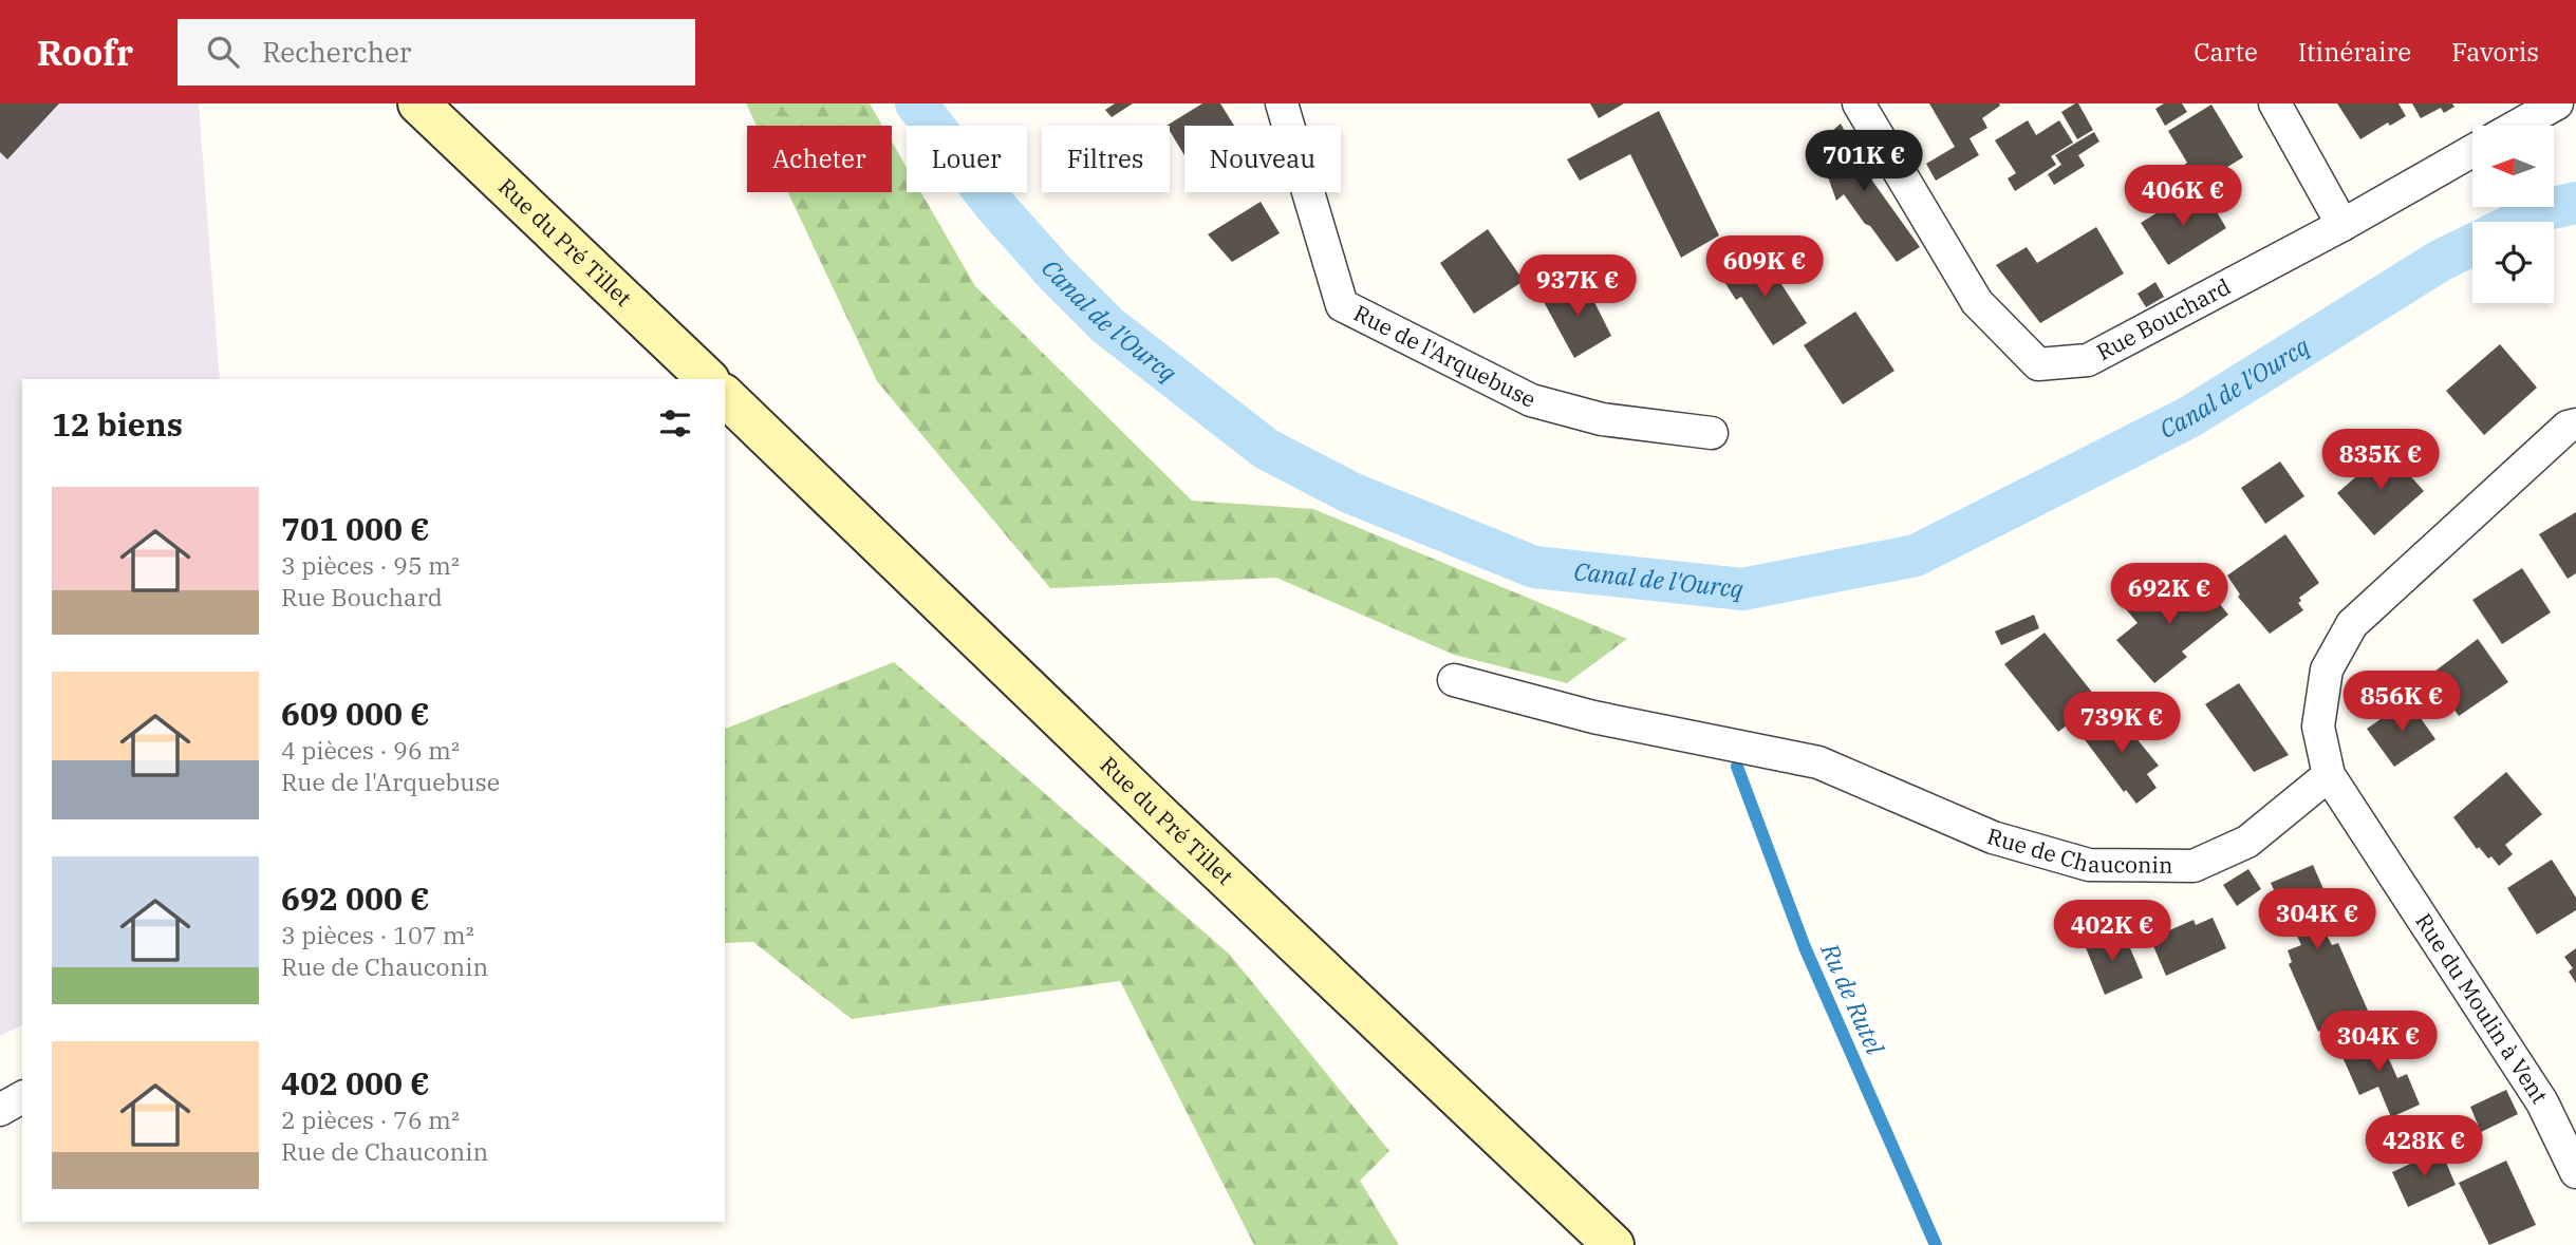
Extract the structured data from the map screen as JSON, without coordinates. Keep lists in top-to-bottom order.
{
  "streets": {
    "street": [
      "Rue du Pré Tillet",
      "Rue Bouchard",
      "Rue de l'Arquebuse",
      "Rue de Chauconin",
      "Rue du Moulin à Vent"
    ]
  },
  "crossings": [
    ["Rue de Chauconin", "Rue du Moulin à Vent"]
  ],
  "water": ["Canal de l'Ourcq", "Ru de Rutel"],
  "north": "left",
  "page": {
    "header": "Roofr",
    "search": "Rechercher",
    "nav": ["Carte", "Itinéraire", "Favoris"],
    "chip": [
      "Acheter",
      "Louer",
      "Filtres",
      "Nouveau"
    ],
    "price": [
      "701K €",
      "406K €",
      "609K €",
      "937K €",
      "835K €",
      "692K €",
      "856K €",
      "739K €",
      "304K €",
      "402K €",
      "304K €",
      "428K €"
    ],
    "heading": "12 biens",
    "list": [
      {
        "name": "701 000 €",
        "note": "3 pièces · 95 m² · Rue Bouchard"
      },
      {
        "name": "609 000 €",
        "note": "4 pièces · 96 m² · Rue de l'Arquebuse"
      },
      {
        "name": "692 000 €",
        "note": "3 pièces · 107 m² · Rue de Chauconin"
      },
      {
        "name": "402 000 €",
        "note": "2 pièces · 76 m² · Rue de Chauconin"
      }
    ]
  }
}
